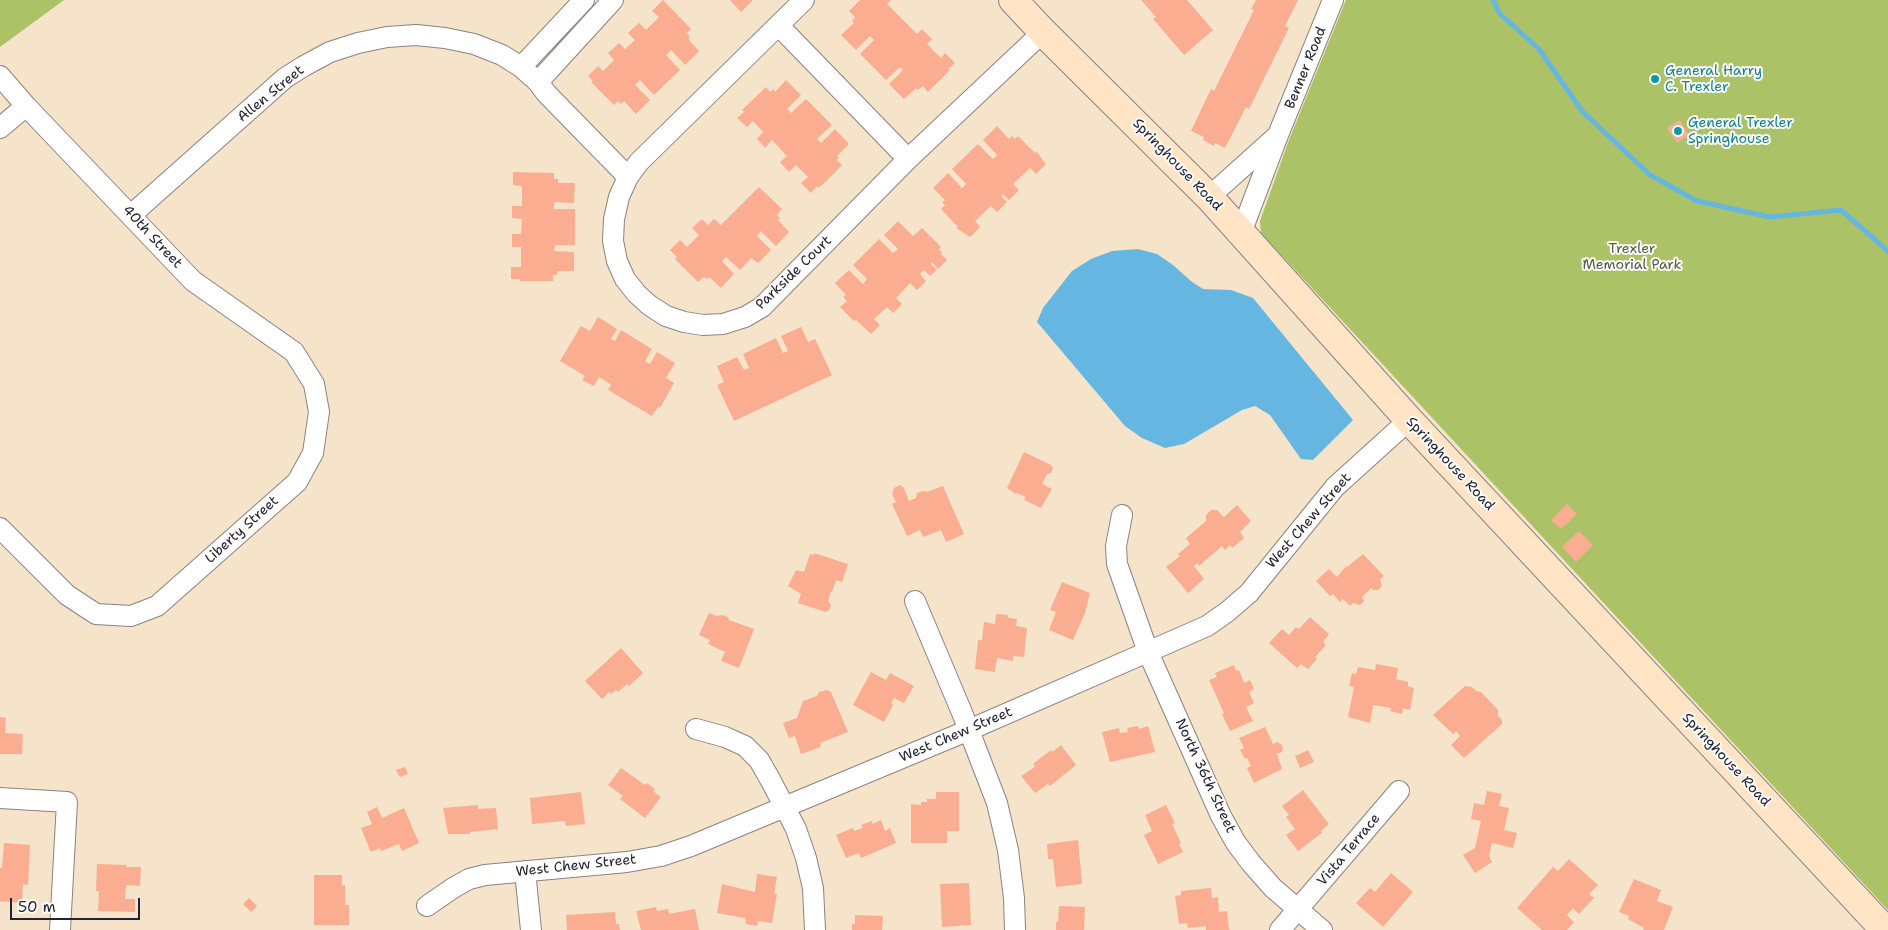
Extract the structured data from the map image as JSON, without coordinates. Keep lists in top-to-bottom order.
{
  "streets": {
    "street": [
      "Benner Road",
      "Allen Street",
      "Springhouse Road",
      "40th Street",
      "Parkside Court",
      "West Chew Street",
      "Liberty Street",
      "North 36th Street",
      "Vista Terrace"
    ]
  },
  "crossings": [
    ["Benner Road", "Springhouse Road"],
    ["Allen Street", "40th Street"],
    ["Springhouse Road", "Parkside Court"],
    ["Springhouse Road", "West Chew Street"],
    ["40th Street", "Liberty Street"],
    ["West Chew Street", "North 36th Street"],
    ["North 36th Street", "Vista Terrace"]
  ],
  "parks": ["Trexler Memorial Park"],
  "places": ["General Harry C. Trexler", "General Trexler Springhouse"],
  "scale_bar": "50 m"
}
